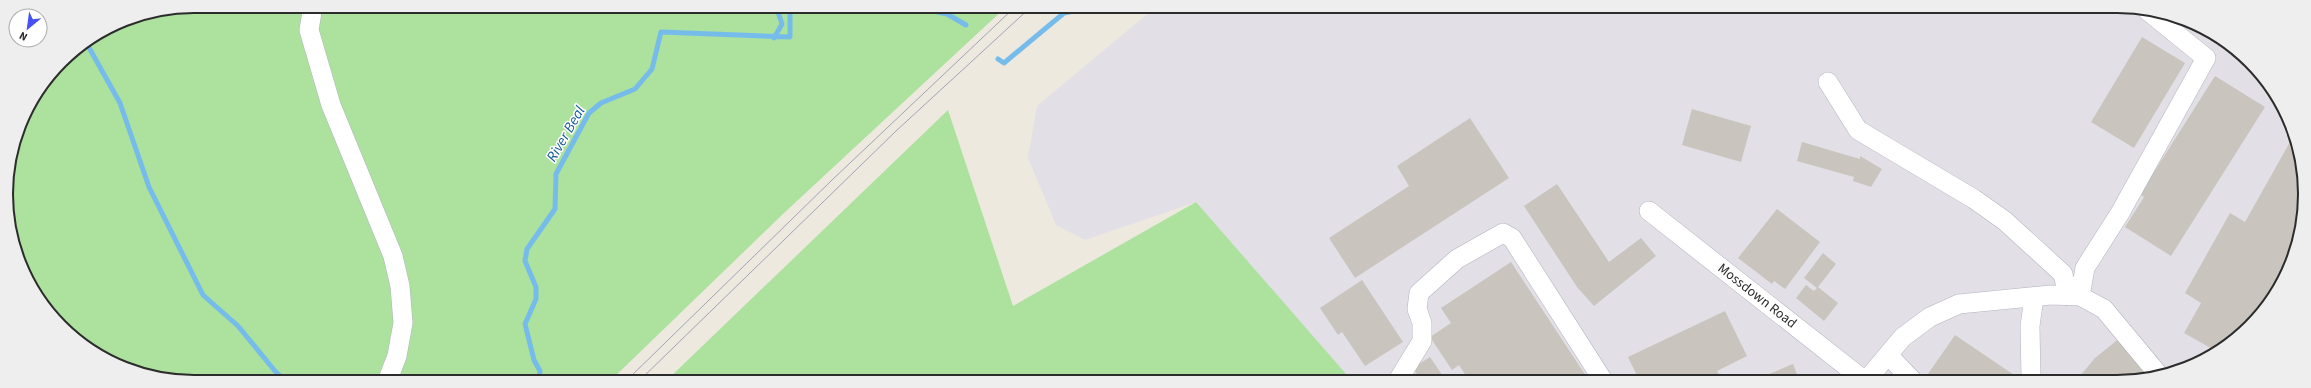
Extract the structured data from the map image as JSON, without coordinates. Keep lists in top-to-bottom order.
{
  "streets": {
    "street": ["Mossdown Road"]
  },
  "water": ["River Beal"],
  "north": "bottom left"
}
